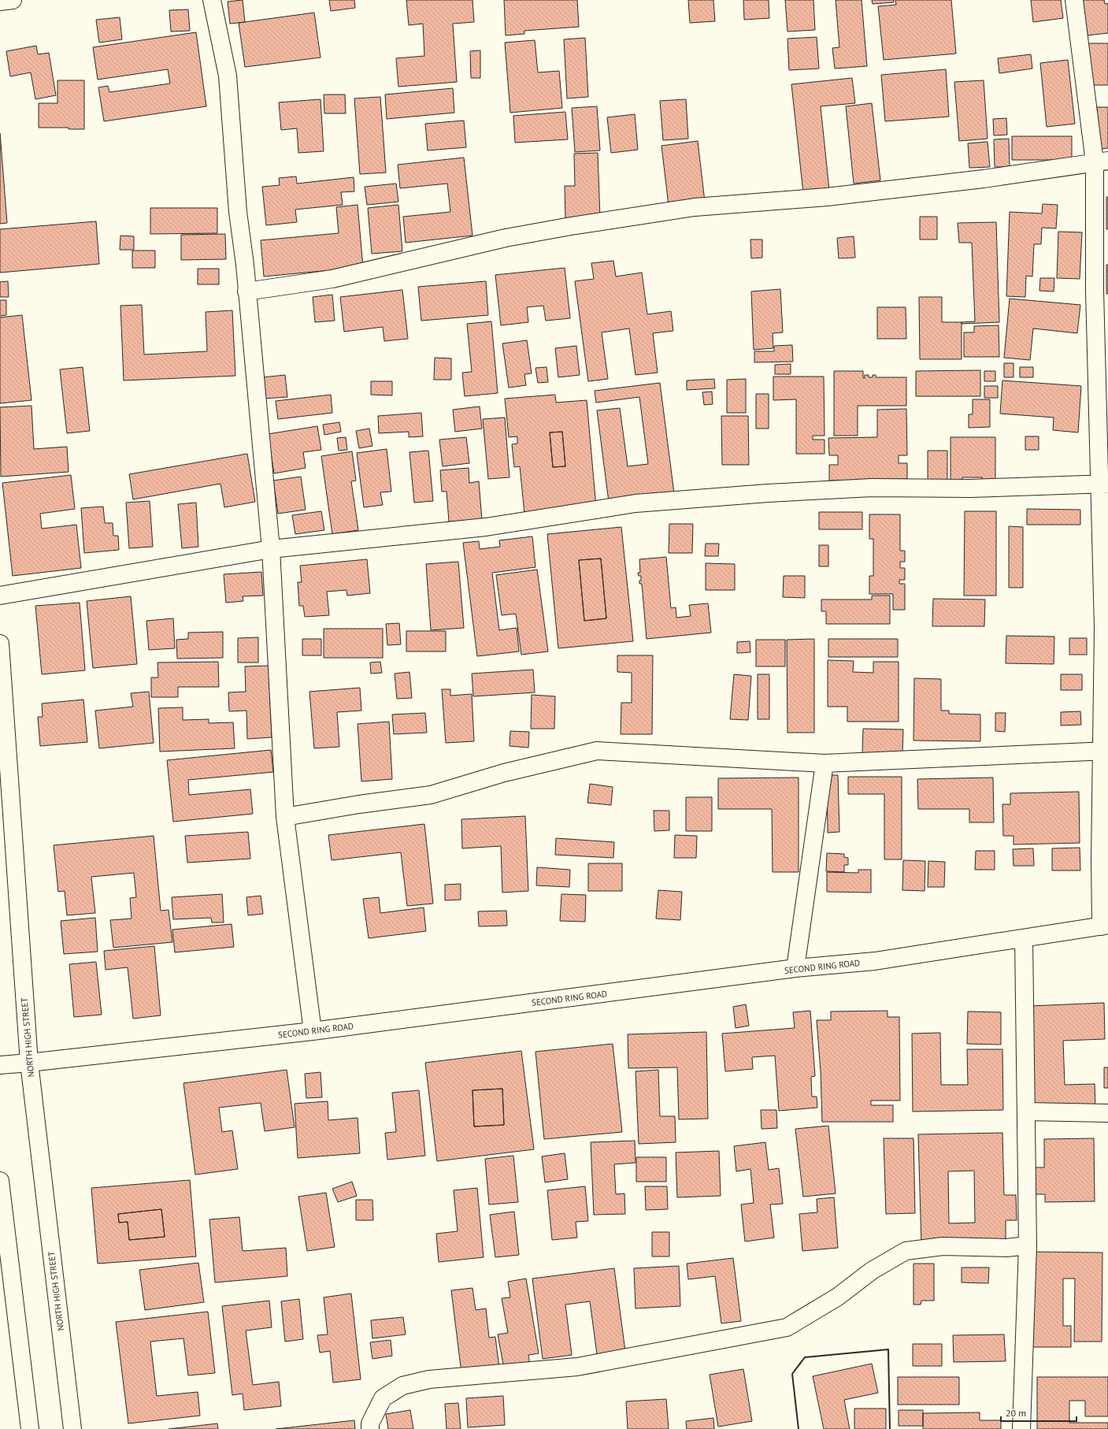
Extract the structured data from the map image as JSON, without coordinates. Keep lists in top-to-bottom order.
{
  "streets": {
    "main road": ["SECOND RING ROAD", "NORTH HIGH STREET"]
  },
  "crossings": [
    ["SECOND RING ROAD", "NORTH HIGH STREET"]
  ],
  "scale_bar": "20 m"
}
